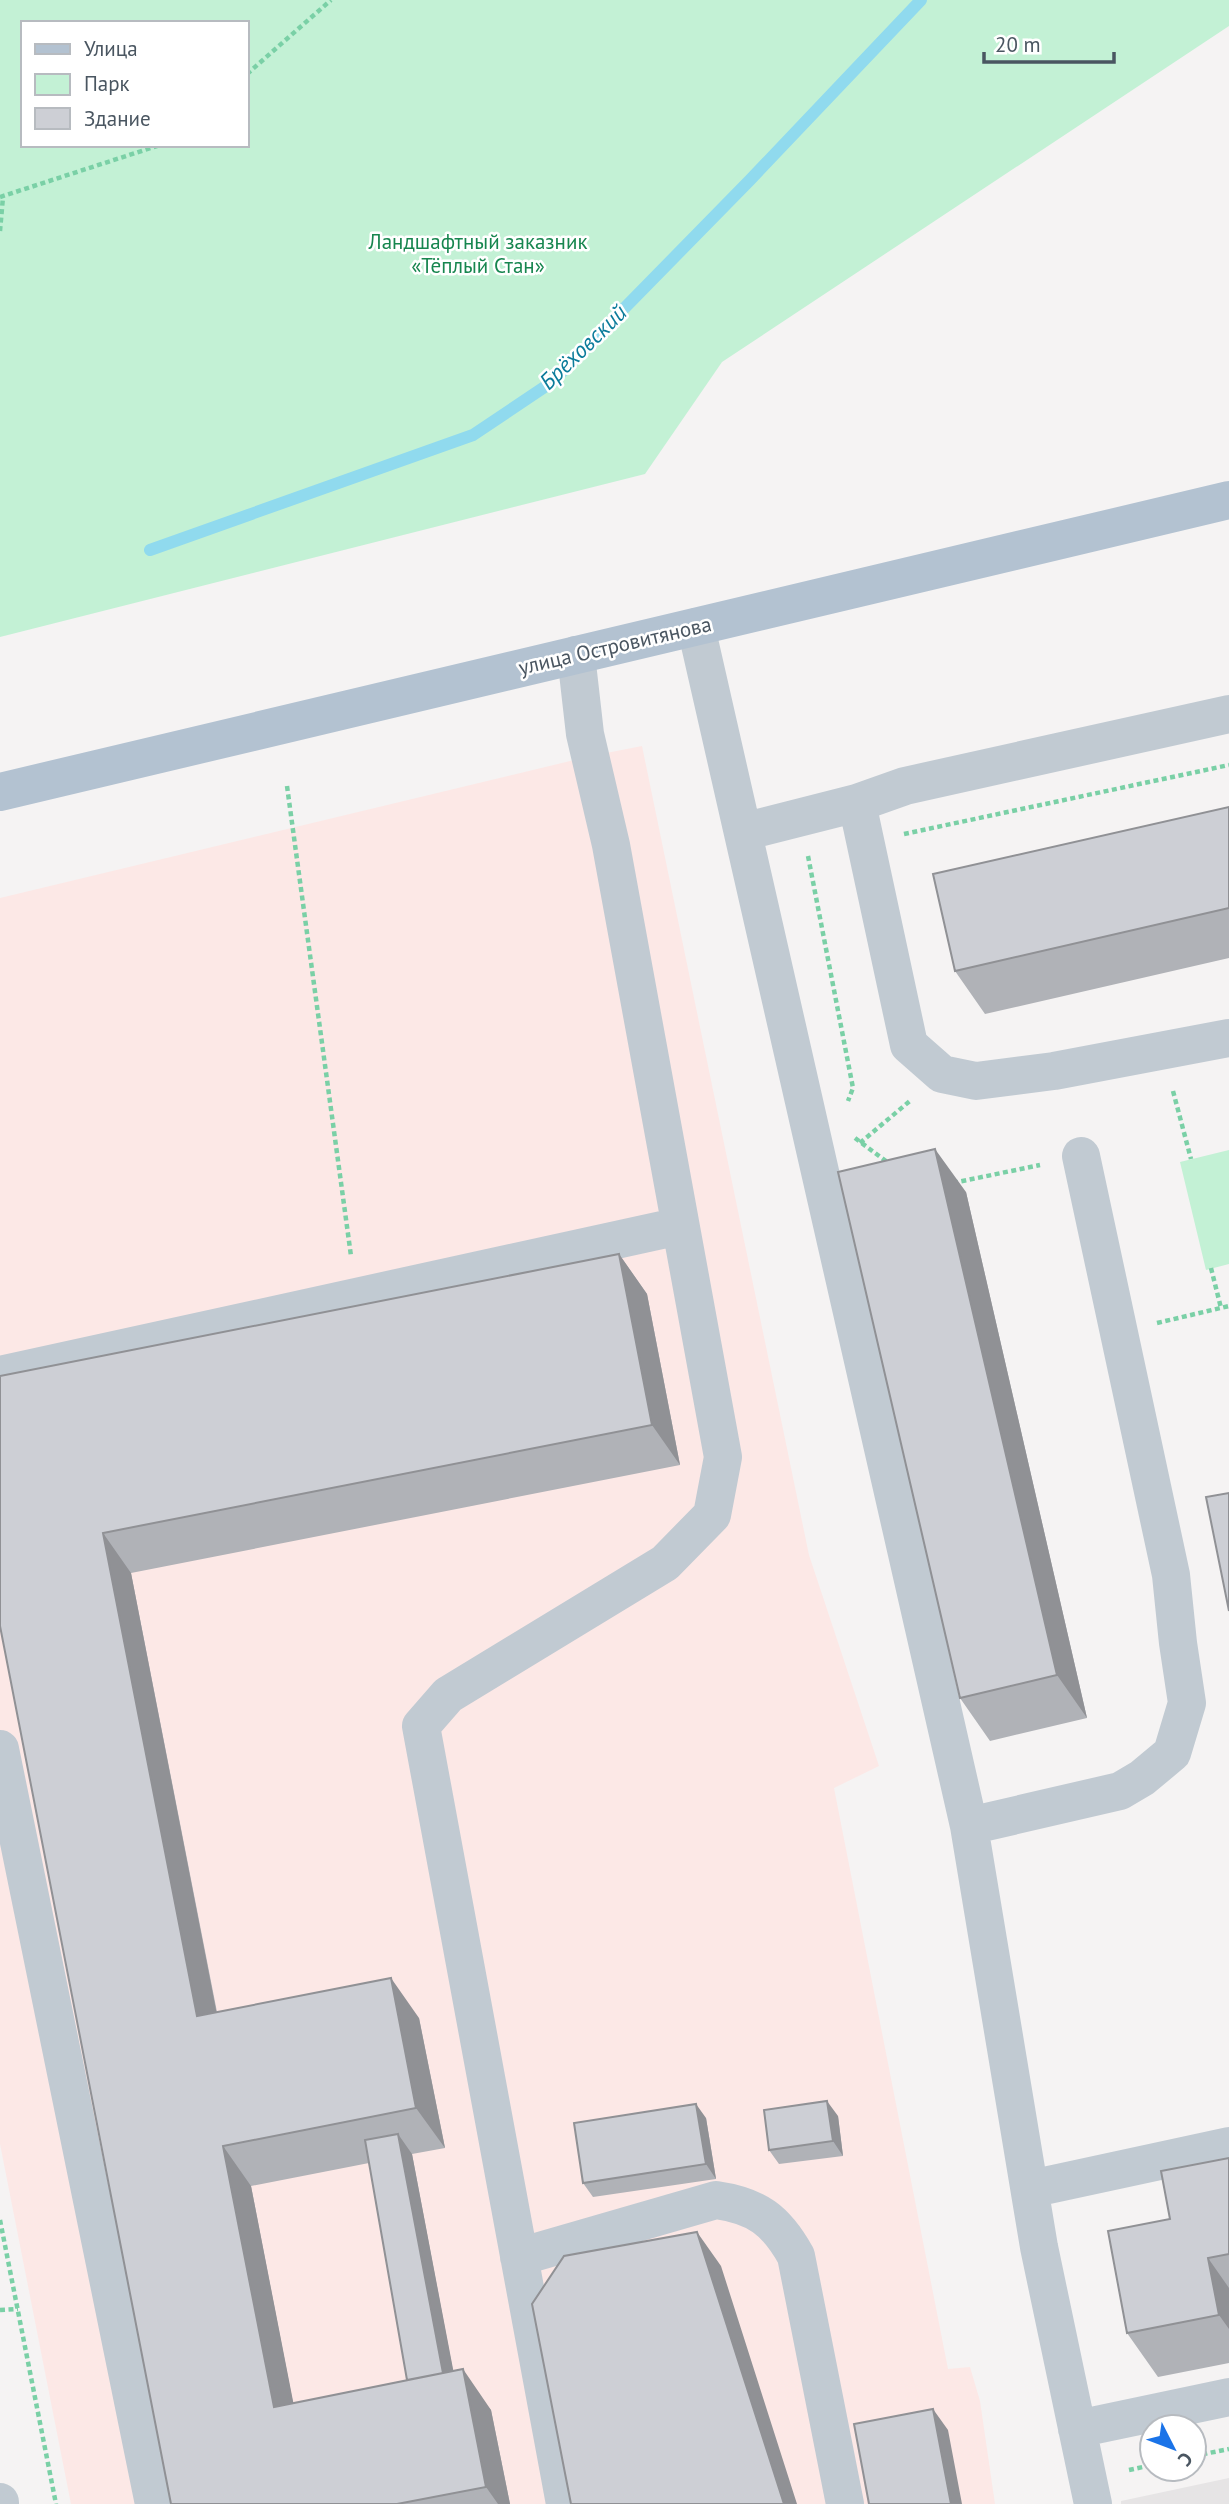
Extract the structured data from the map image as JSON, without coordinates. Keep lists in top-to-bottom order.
{
  "streets": {
    "main road": ["улица Островитянова"]
  },
  "water": ["Брёховский"],
  "parks": ["Ландшафтный заказник «Тёплый Стан»"],
  "legend": ["Улица", "Парк", "Здание"],
  "scale_bar": "20 m",
  "north": "bottom right"
}
